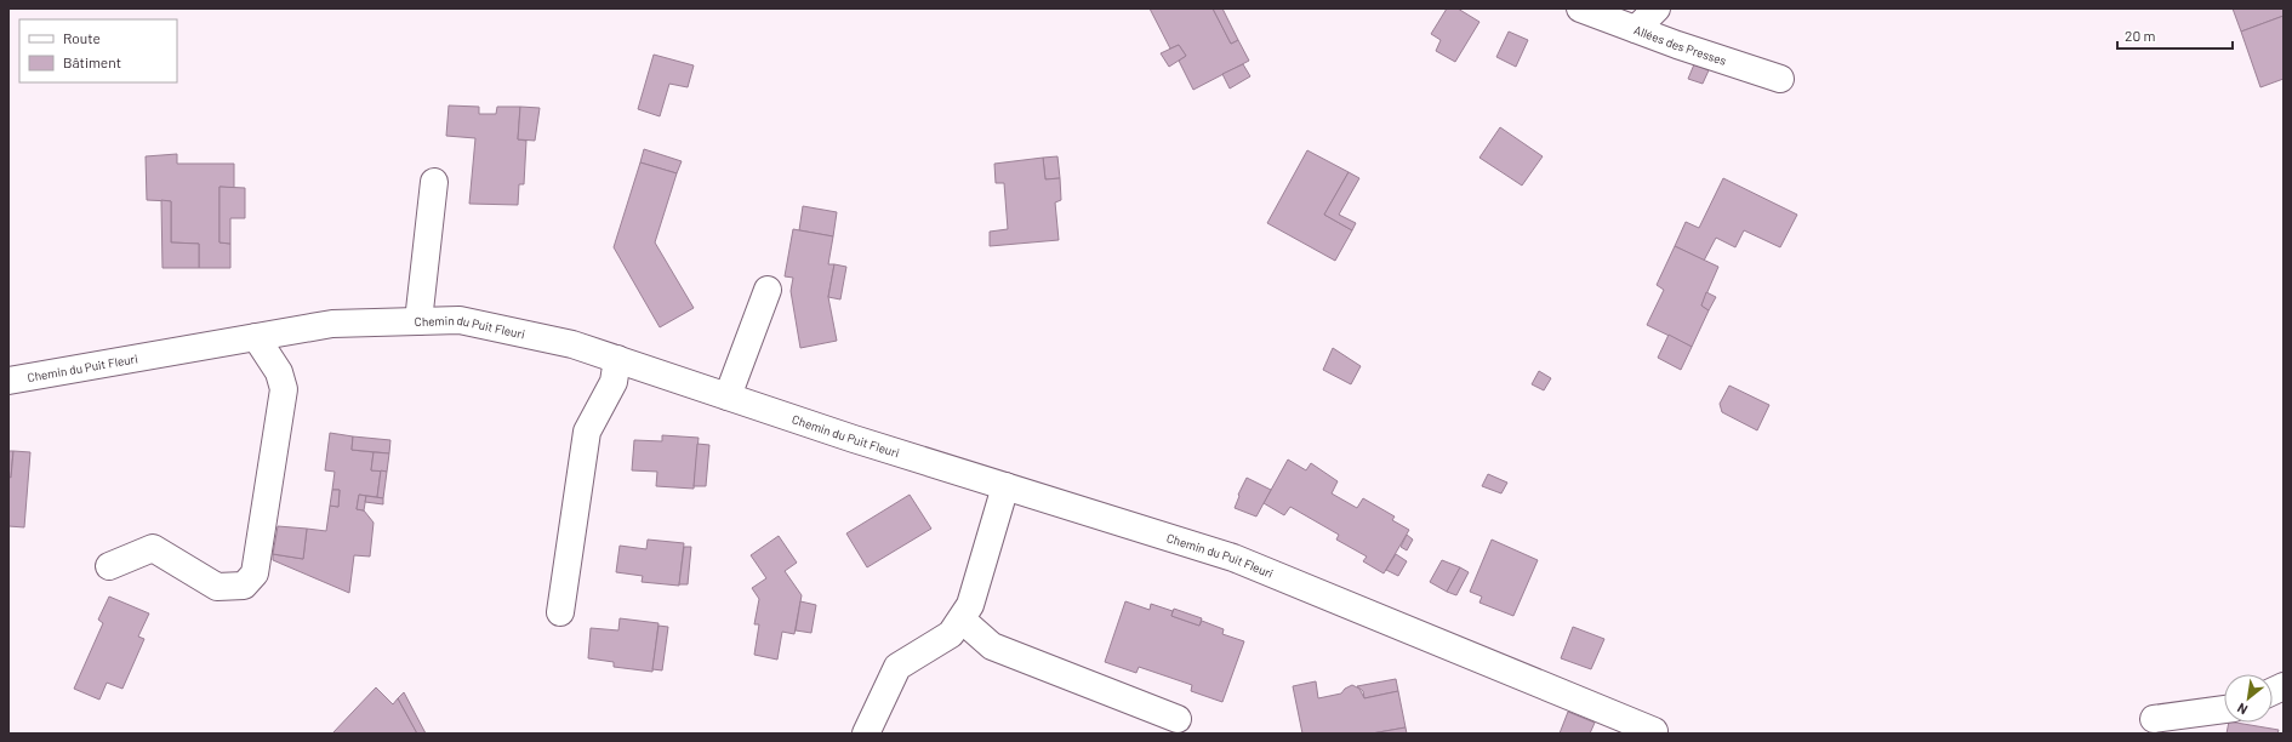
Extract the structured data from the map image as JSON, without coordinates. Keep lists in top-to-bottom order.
{
  "streets": {
    "street": ["Allées des Presses", "Chemin du Puit Fleuri"]
  },
  "legend": ["Route", "Bâtiment"],
  "scale_bar": "20 m",
  "north": "bottom left"
}
